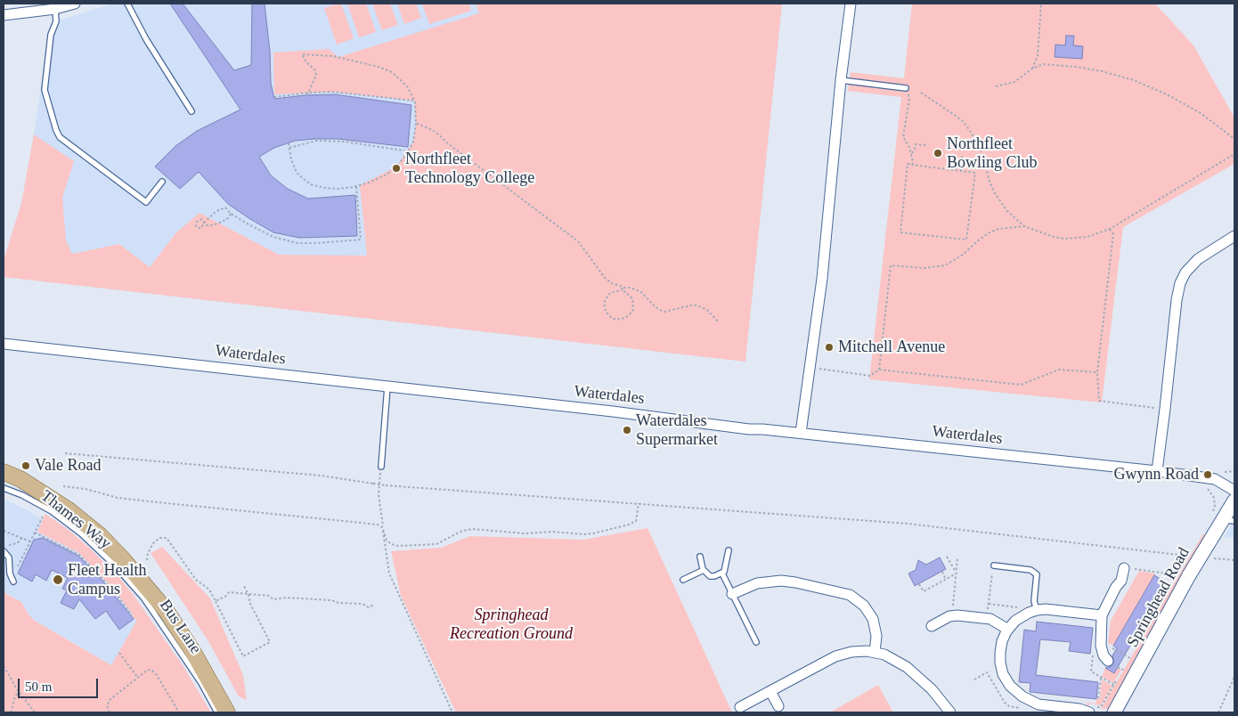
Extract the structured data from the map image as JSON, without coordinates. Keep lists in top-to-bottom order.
{
  "streets": {
    "main road": ["Thames Way", "Springhead Road"],
    "street": ["Waterdales"],
    "lane": ["Bus Lane"]
  },
  "parks": ["Springhead Recreation Ground"],
  "places": [
    "Northfleet Bowling Club",
    "Northfleet Technology College",
    "Mitchell Avenue",
    "Waterdales Supermarket",
    "Vale Road",
    "Gwynn Road",
    "Fleet Health Campus"
  ],
  "scale_bar": "50 m"
}
